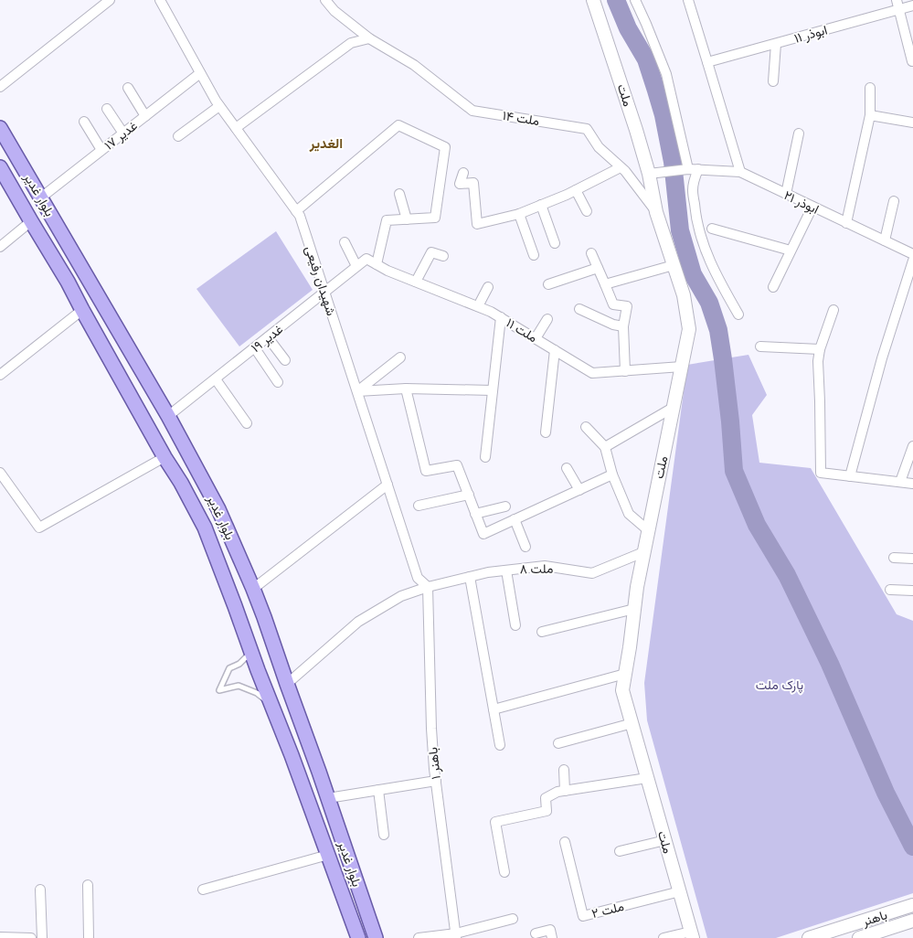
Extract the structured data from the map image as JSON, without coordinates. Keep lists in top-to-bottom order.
{
  "streets": {
    "main road": ["ملت", "بلوار غدیر", "باهنر"],
    "street": [
      "ابوذر ۱۱",
      "۱۴ ملت",
      "۱۷ غدیر",
      "۲۱ ابوذر",
      "شهیدان رفیعی",
      "۱۱ ملت",
      "۱۹ غدیر",
      "۸ ملت",
      "باهنر ۱",
      "۲ ملت"
    ]
  },
  "crossings": [
    ["ملت", "۱۴ ملت"],
    ["ملت", "۲۱ ابوذر"],
    ["ملت", "۱۱ ملت"],
    ["ملت", "۸ ملت"],
    ["ملت", "۲ ملت"],
    ["۱۷ غدیر", "بلوار غدیر"],
    ["۱۷ غدیر", "شهیدان رفیعی"],
    ["بلوار غدیر", "۱۹ غدیر"],
    ["بلوار غدیر", "۸ ملت"],
    ["شهیدان رفیعی", "۱۹ غدیر"],
    ["شهیدان رفیعی", "۸ ملت"],
    ["شهیدان رفیعی", "باهنر ۱"],
    ["۱۱ ملت", "۱۹ غدیر"],
    ["۸ ملت", "باهنر ۱"]
  ],
  "districts": ["الغدیر"],
  "parks": ["پارک ملت"]
}
